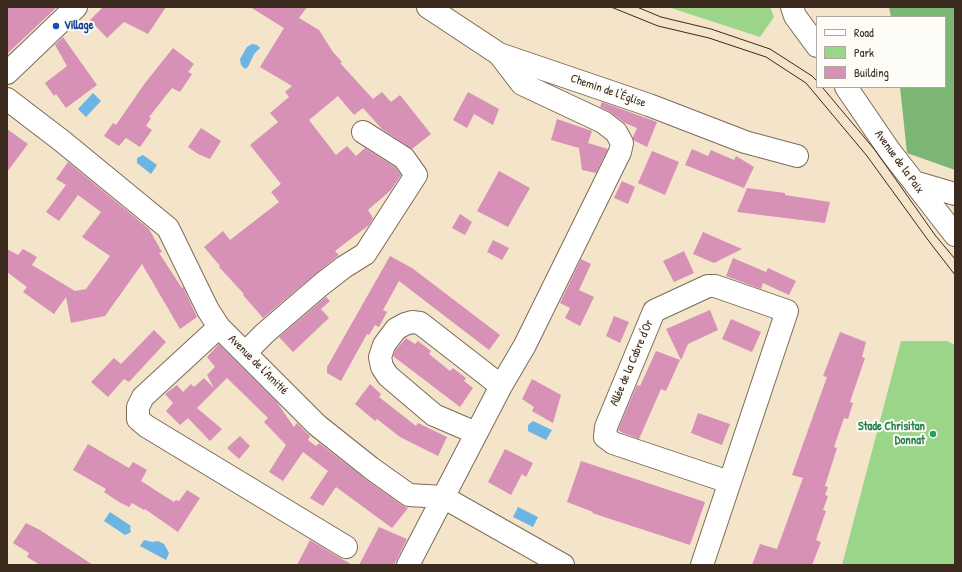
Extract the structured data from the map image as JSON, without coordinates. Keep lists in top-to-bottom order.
{
  "streets": {
    "street": [
      "Chemin de l'Église",
      "Avenue de la Paix",
      "Allée de la Cabre d'Or",
      "Avenue de l'Amitié"
    ]
  },
  "places": ["Village", "Stade Chrisitan Donnat"],
  "legend": ["Road", "Park", "Building"]
}
